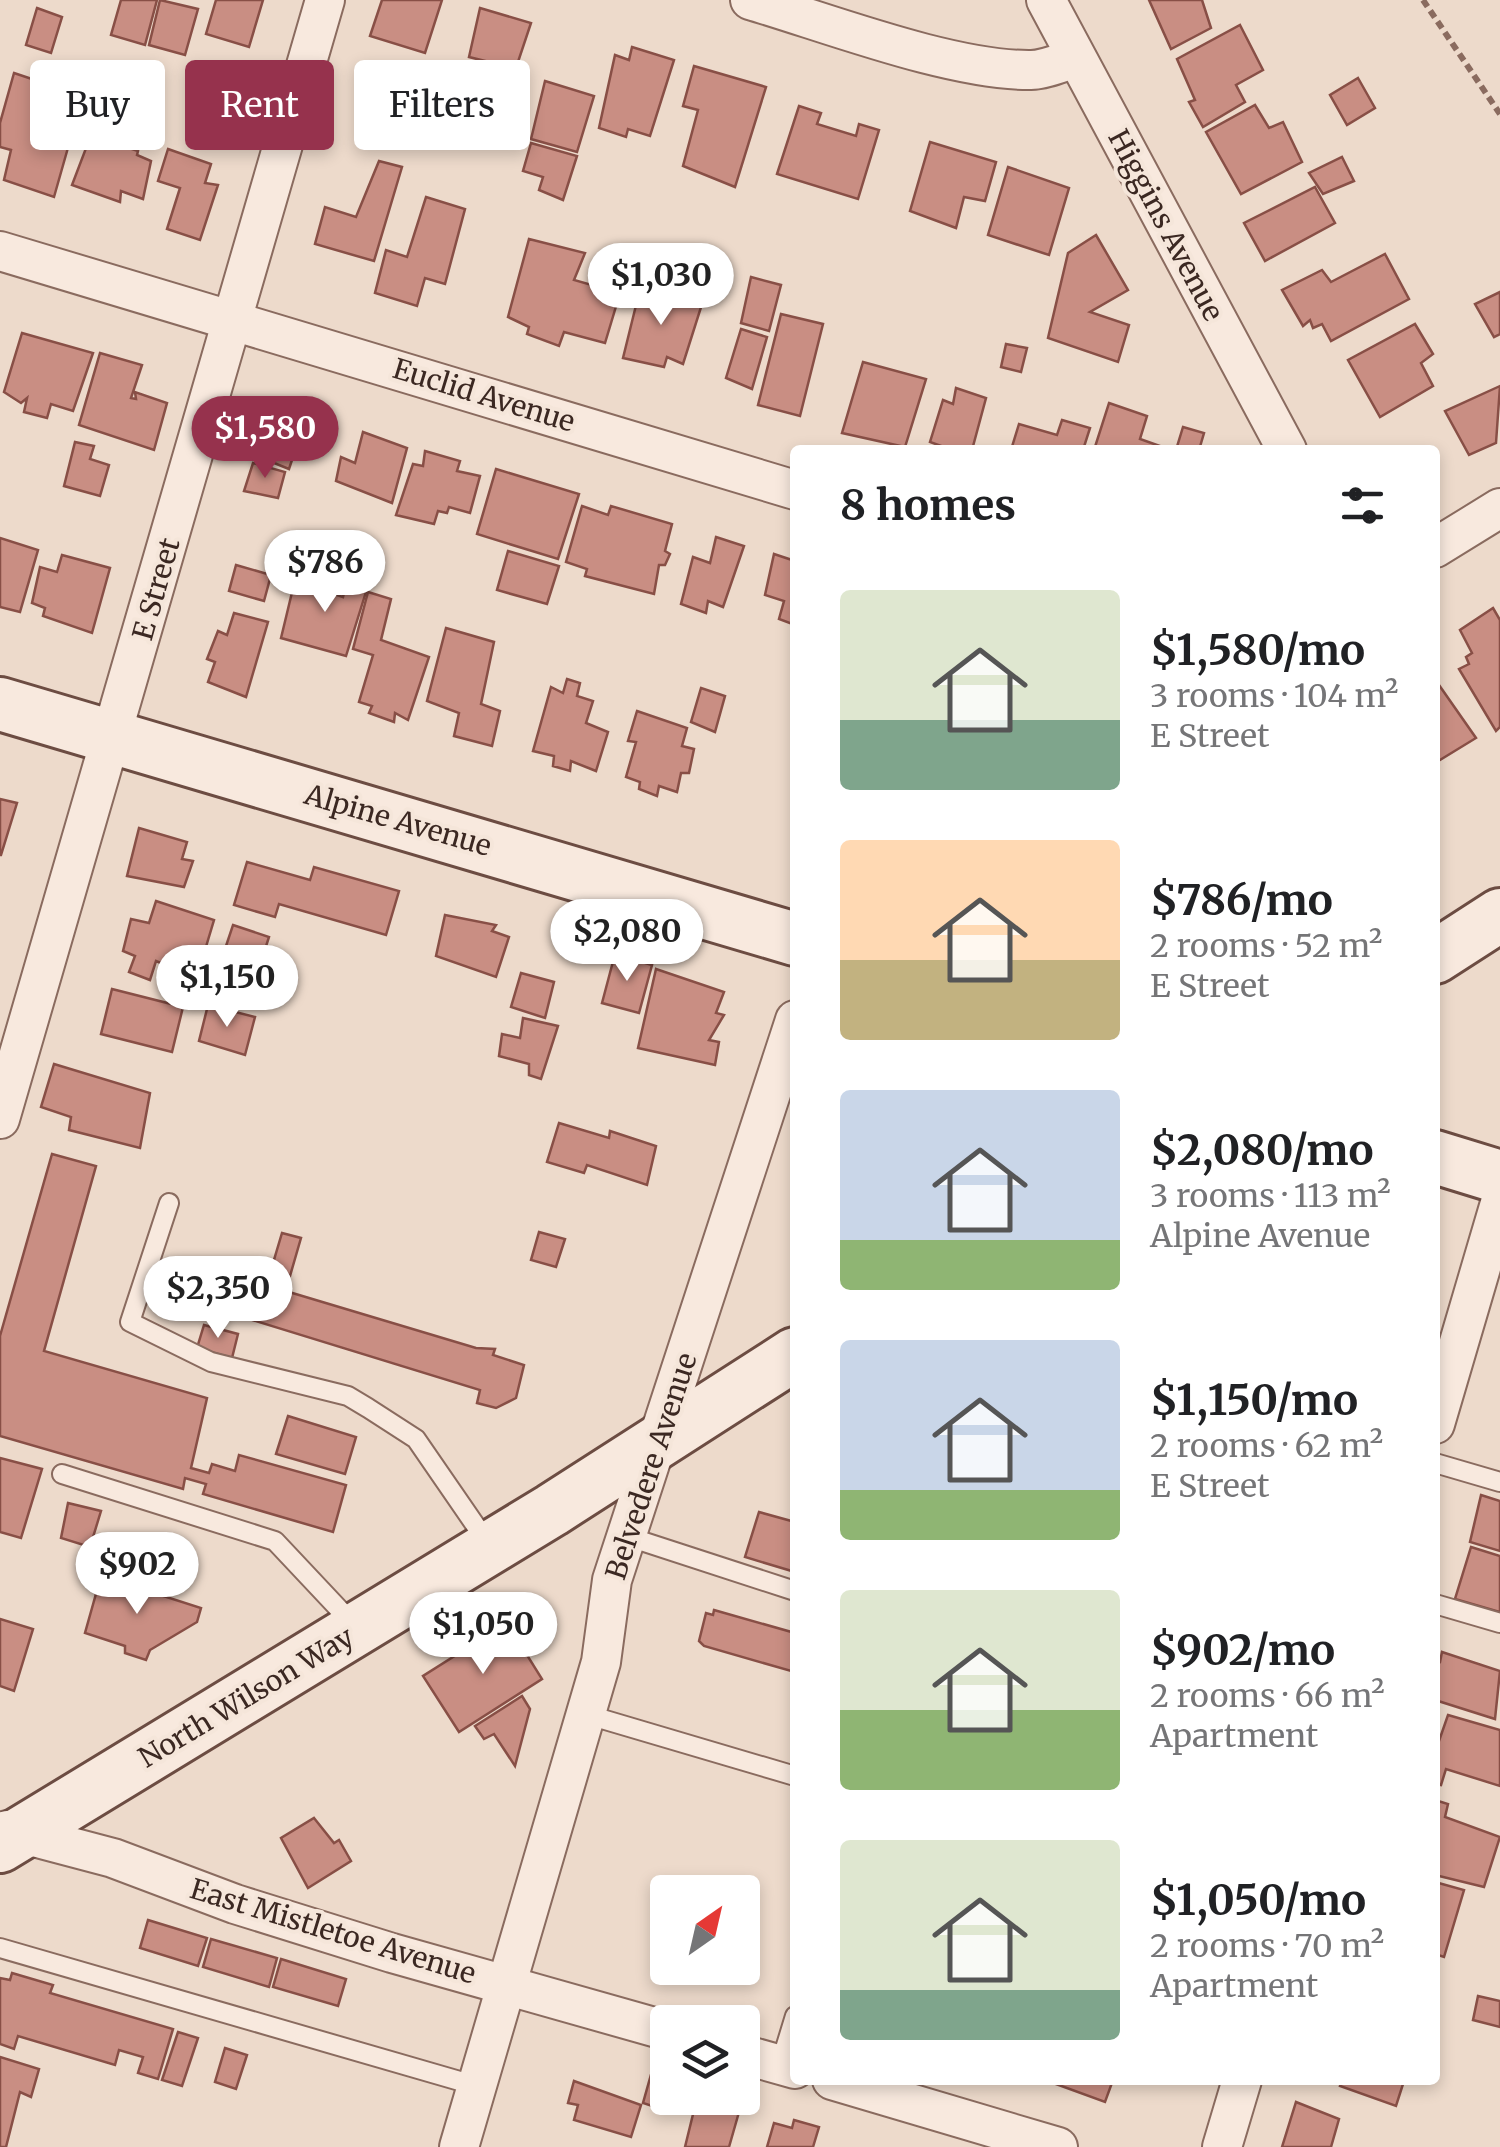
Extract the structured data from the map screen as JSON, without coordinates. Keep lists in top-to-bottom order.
{
  "streets": {
    "main road": ["Alpine Avenue", "North Wilson Way"],
    "street": [
      "Higgins Avenue",
      "Euclid Avenue",
      "E Street",
      "Belvedere Avenue",
      "East Mistletoe Avenue"
    ]
  },
  "crossings": [
    ["Euclid Avenue", "E Street"],
    ["E Street", "Alpine Avenue"],
    ["Belvedere Avenue", "North Wilson Way"],
    ["Belvedere Avenue", "East Mistletoe Avenue"],
    ["North Wilson Way", "East Mistletoe Avenue"]
  ],
  "north": "top right",
  "page": {
    "chip": ["Buy", "Rent", "Filters"],
    "price": [
      "$1,030",
      "$1,580",
      "$786",
      "$2,080",
      "$1,150",
      "$2,350",
      "$902",
      "$1,050"
    ],
    "heading": "8 homes",
    "list": [
      {
        "name": "$1,580/mo",
        "note": "3 rooms · 104 m² · E Street"
      },
      {
        "name": "$786/mo",
        "note": "2 rooms · 52 m² · E Street"
      },
      {
        "name": "$2,080/mo",
        "note": "3 rooms · 113 m² · Alpine Avenue"
      },
      {
        "name": "$1,150/mo",
        "note": "2 rooms · 62 m² · E Street"
      },
      {
        "name": "$902/mo",
        "note": "2 rooms · 66 m² · Apartment"
      },
      {
        "name": "$1,050/mo",
        "note": "2 rooms · 70 m² · Apartment"
      }
    ]
  }
}
